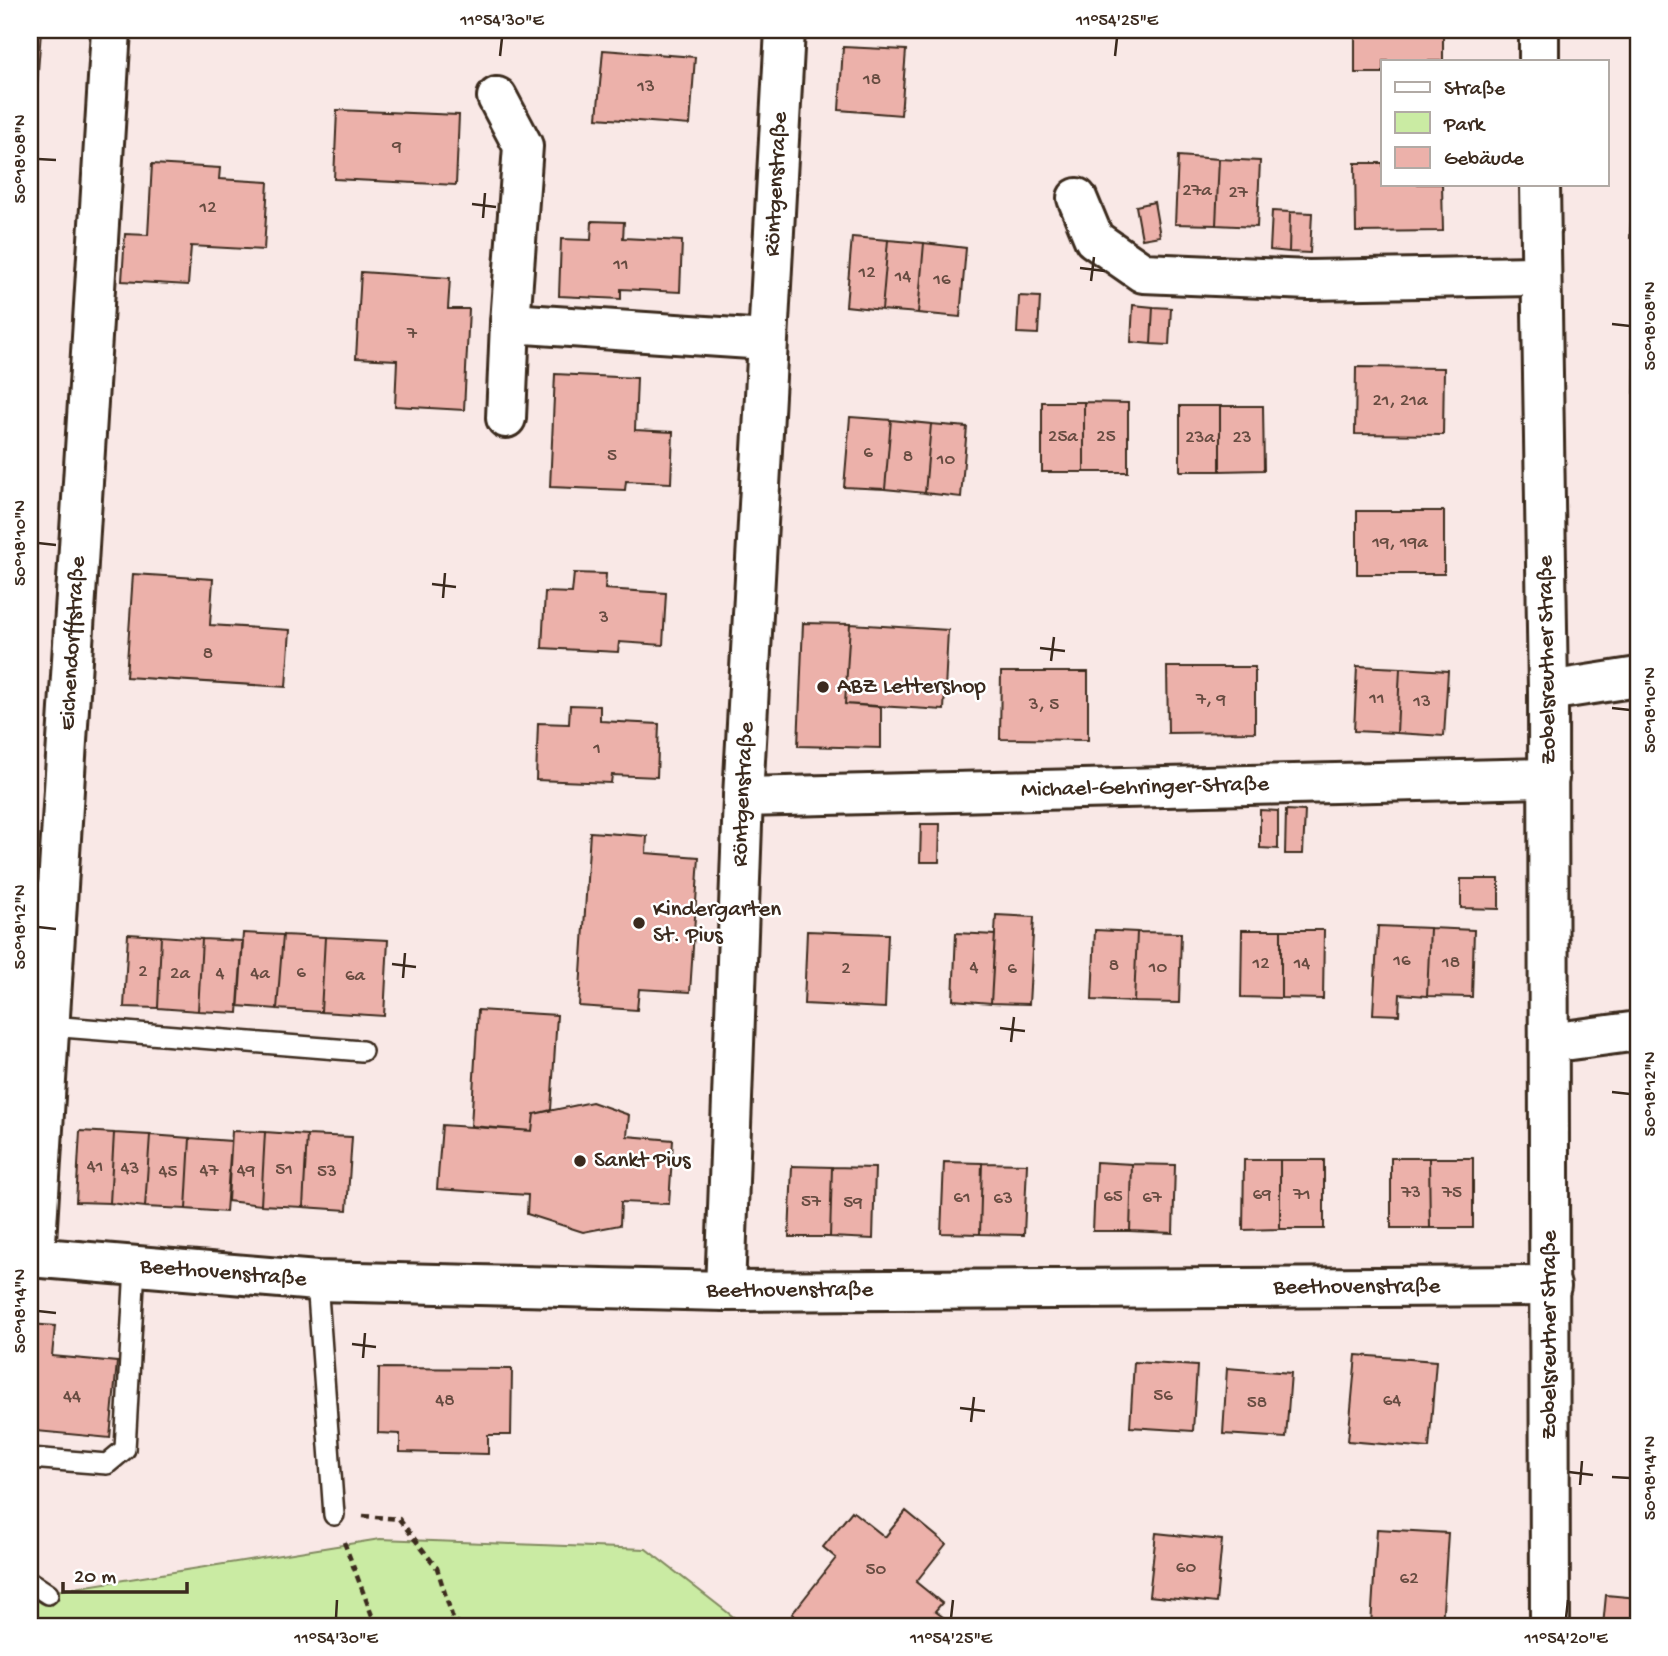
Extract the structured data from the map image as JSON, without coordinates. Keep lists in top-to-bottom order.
{
  "streets": {
    "street": [
      "Röntgenstraße",
      "Eichendorffstraße",
      "Zobelsreuther Straße",
      "Michael-Gehringer-Straße",
      "Beethovenstraße"
    ]
  },
  "crossings": [
    ["Röntgenstraße", "Michael-Gehringer-Straße"],
    ["Röntgenstraße", "Beethovenstraße"],
    ["Eichendorffstraße", "Beethovenstraße"],
    ["Zobelsreuther Straße", "Michael-Gehringer-Straße"],
    ["Zobelsreuther Straße", "Beethovenstraße"]
  ],
  "places": ["ABZ Lettershop", "Kindergarten St. Pius", "Sankt Pius"],
  "house_numbers": [
    "18",
    "13",
    "9",
    "27a",
    "27",
    "12",
    "11",
    "12",
    "14",
    "16",
    "7",
    "21, 21a",
    "25a",
    "25",
    "23a",
    "23",
    "6",
    "5",
    "8",
    "10",
    "19, 19a",
    "3",
    "8",
    "11",
    "7, 9",
    "13",
    "3, 5",
    "1",
    "16",
    "18",
    "12",
    "14",
    "8",
    "4",
    "10",
    "2",
    "6",
    "2",
    "6",
    "2a",
    "4",
    "4a",
    "6a",
    "41",
    "43",
    "51",
    "47",
    "49",
    "45",
    "53",
    "73",
    "75",
    "69",
    "71",
    "65",
    "61",
    "67",
    "63",
    "57",
    "59",
    "56",
    "44",
    "48",
    "64",
    "58",
    "60",
    "50",
    "62"
  ],
  "legend": ["Straße", "Park", "Gebäude"],
  "scale_bar": "20 m",
  "coordinates": [
    "11°54'30\"E",
    "11°54'25\"E",
    "50°18'08\"N",
    "50°18'10\"N",
    "50°18'12\"N",
    "50°18'14\"N",
    "11°54'20\"E"
  ]
}
